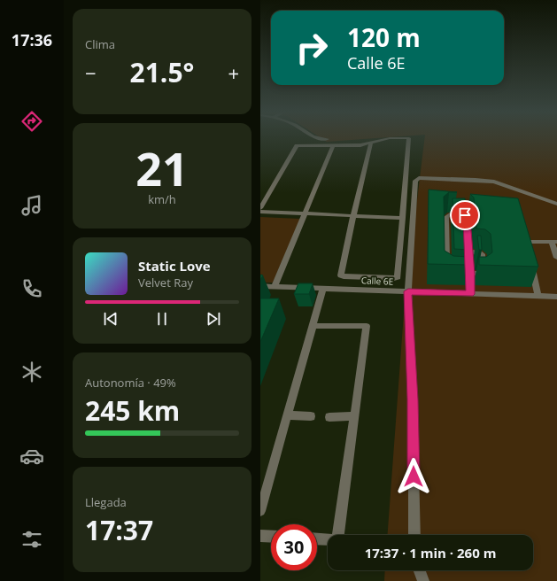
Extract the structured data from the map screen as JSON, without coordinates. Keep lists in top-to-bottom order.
{
  "streets": {
    "street": ["Calle 6E"]
  },
  "page": {
    "tabs": "17:36",
    "tile": [
      "Clima",
      ["21", "km/h"],
      ["Autonomía · 49%", "245 km"],
      ["Llegada", "17:37"]
    ],
    "turn": ["120 m", "Calle 6E"],
    "heat": ["−", "21.5°", "+"],
    "song": ["Static Love", "Velvet Ray"],
    "limit": "30",
    "trip": "17:37 · 1 min · 260 m"
  }
}
